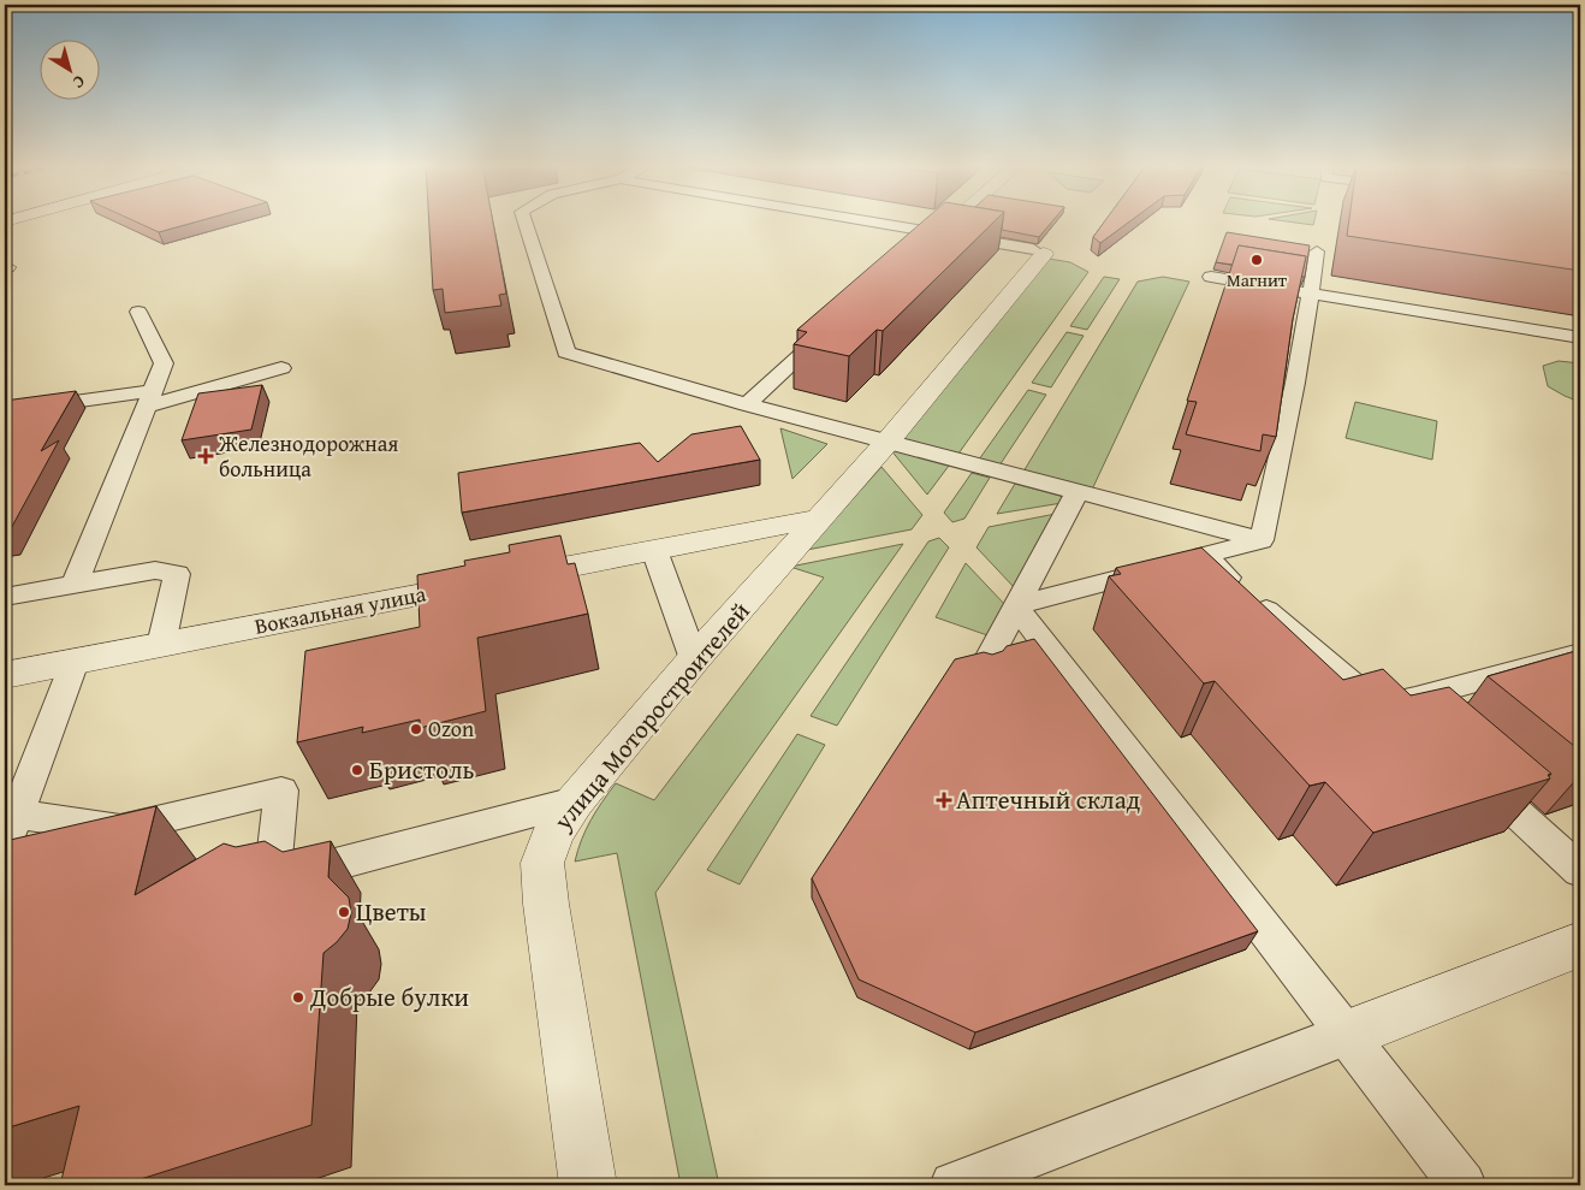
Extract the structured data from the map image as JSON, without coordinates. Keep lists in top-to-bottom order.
{
  "streets": {
    "street": ["Вокзальная улица", "улица Моторостроителей"]
  },
  "crossings": [
    ["Вокзальная улица", "улица Моторостроителей"]
  ],
  "places": {
    "other": [
      "Магнит",
      "Ozon",
      "Бристоль",
      "Цветы",
      "Добрые булки"
    ],
    "health": ["Железнодорожная больница", "Аптечный склад"]
  },
  "north": "bottom right"
}
